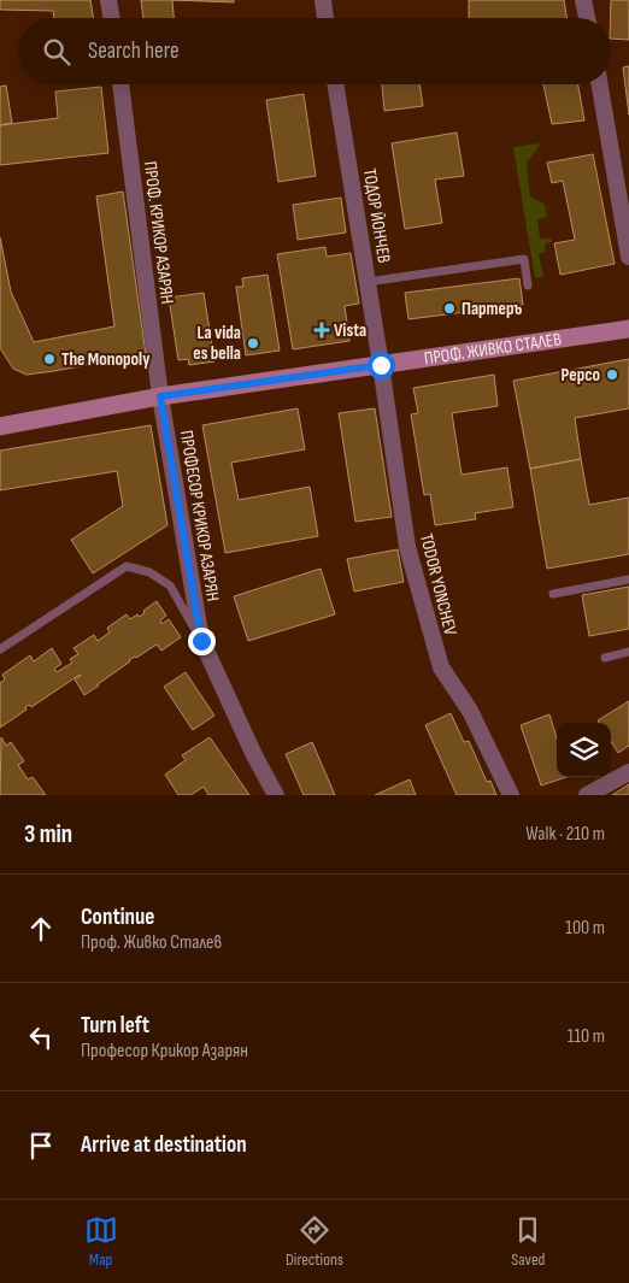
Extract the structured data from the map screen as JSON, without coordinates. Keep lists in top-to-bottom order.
{
  "streets": {
    "street": [
      "ТОДОР ЙОНЧЕВ",
      "ПРОФ. КРИКОР АЗАРЯН",
      "ПРОФ. ЖИВКО СТАЛЕВ",
      "ПРОФЕСОР КРИКОР АЗАРЯН",
      "TODOR YONCHEV"
    ]
  },
  "crossings": [
    ["ТОДОР ЙОНЧЕВ", "ПРОФ. ЖИВКО СТАЛЕВ"],
    ["ТОДОР ЙОНЧЕВ", "TODOR YONCHEV"],
    ["ПРОФ. КРИКОР АЗАРЯН", "ПРОФ. ЖИВКО СТАЛЕВ"],
    ["ПРОФ. КРИКОР АЗАРЯН", "ПРОФЕСОР КРИКОР АЗАРЯН"],
    ["ПРОФ. ЖИВКО СТАЛЕВ", "ПРОФЕСОР КРИКОР АЗАРЯН"],
    ["ПРОФ. ЖИВКО СТАЛЕВ", "TODOR YONCHEV"]
  ],
  "places": {
    "other": [
      "Партеръ",
      "La vida es bella",
      "The Monopoly",
      "Pepco"
    ],
    "health": ["Vista"]
  },
  "page": {
    "search": "Search here",
    "heading": ["3 min", "Walk · 210 m"],
    "list": [
      ["Continue", "Проф. Живко Сталев", "100 m"],
      ["Turn left", "Професор Крикор Азарян", "110 m"],
      "Arrive at destination"
    ],
    "nav": ["Map", "Directions", "Saved"]
  }
}
